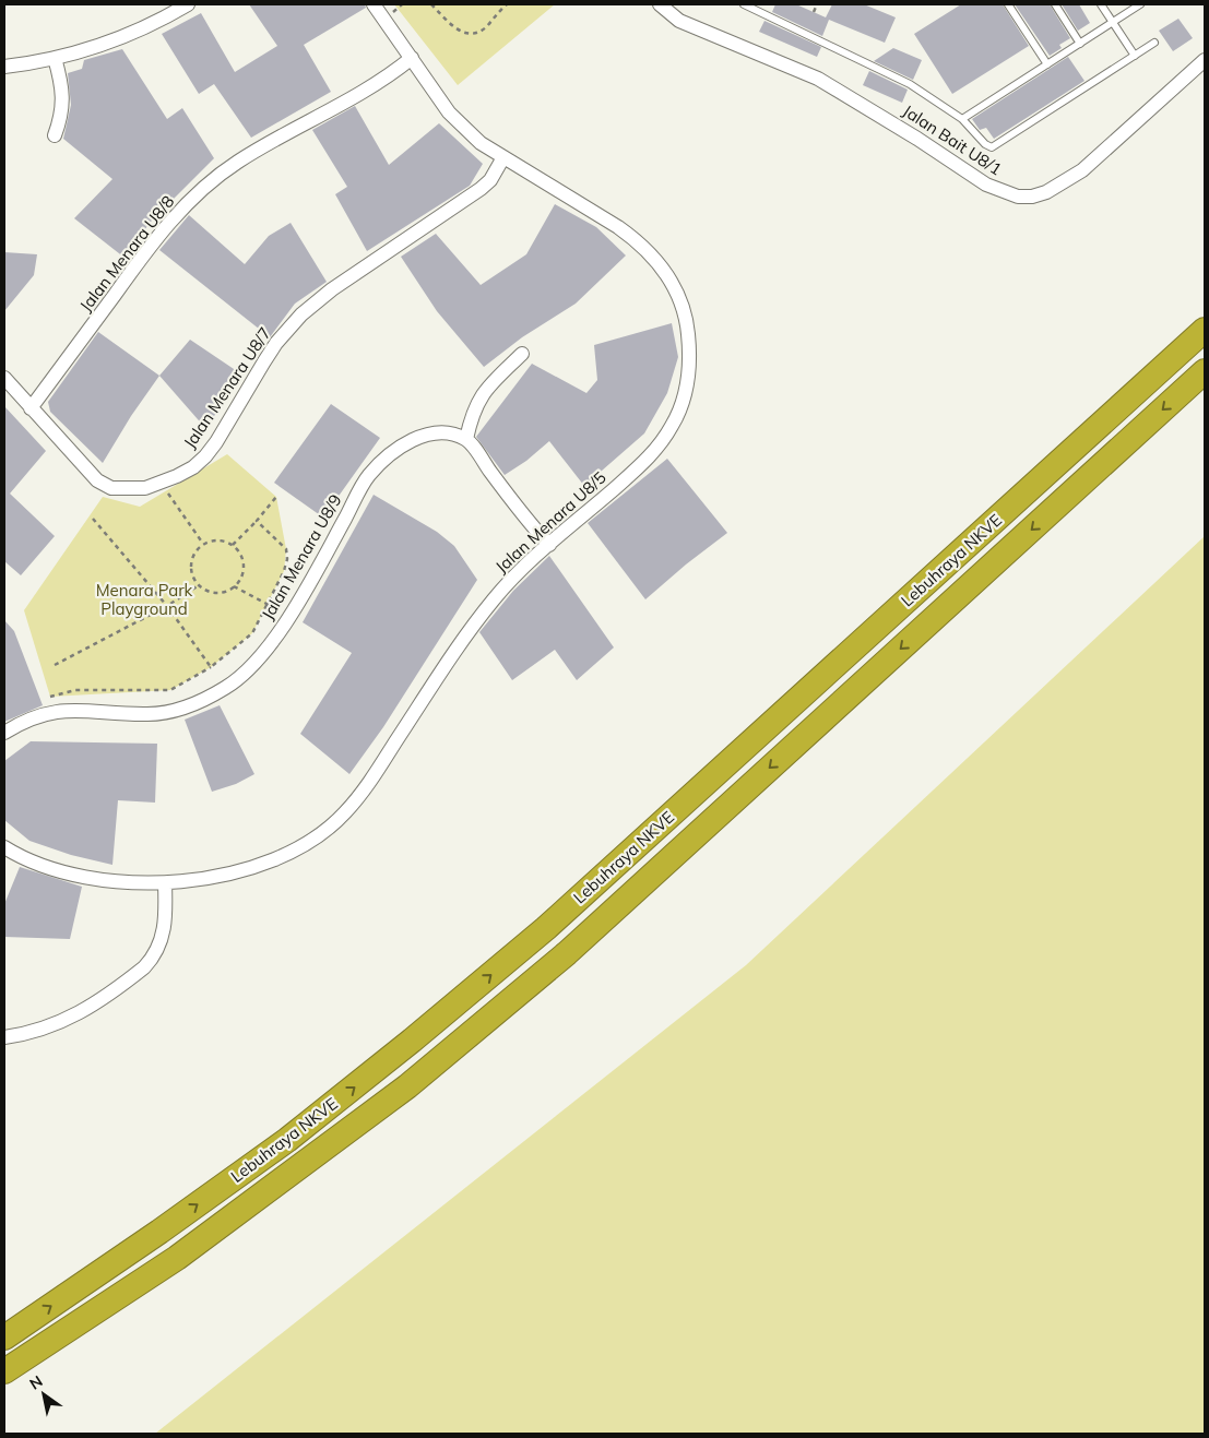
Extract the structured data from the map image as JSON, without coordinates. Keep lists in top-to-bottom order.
{
  "streets": {
    "highway": ["Lebuhraya NKVE"],
    "street": [
      "Jalan Bait U8/1",
      "Jalan Menara U8/8",
      "Jalan Menara U8/7",
      "Jalan Menara U8/5",
      "Jalan Menara U8/9"
    ]
  },
  "crossings": [
    ["Jalan Menara U8/8", "Jalan Menara U8/7"],
    ["Jalan Menara U8/8", "Jalan Menara U8/5"],
    ["Jalan Menara U8/7", "Jalan Menara U8/5"]
  ],
  "parks": ["Menara Park Playground"],
  "north": "top left"
}
